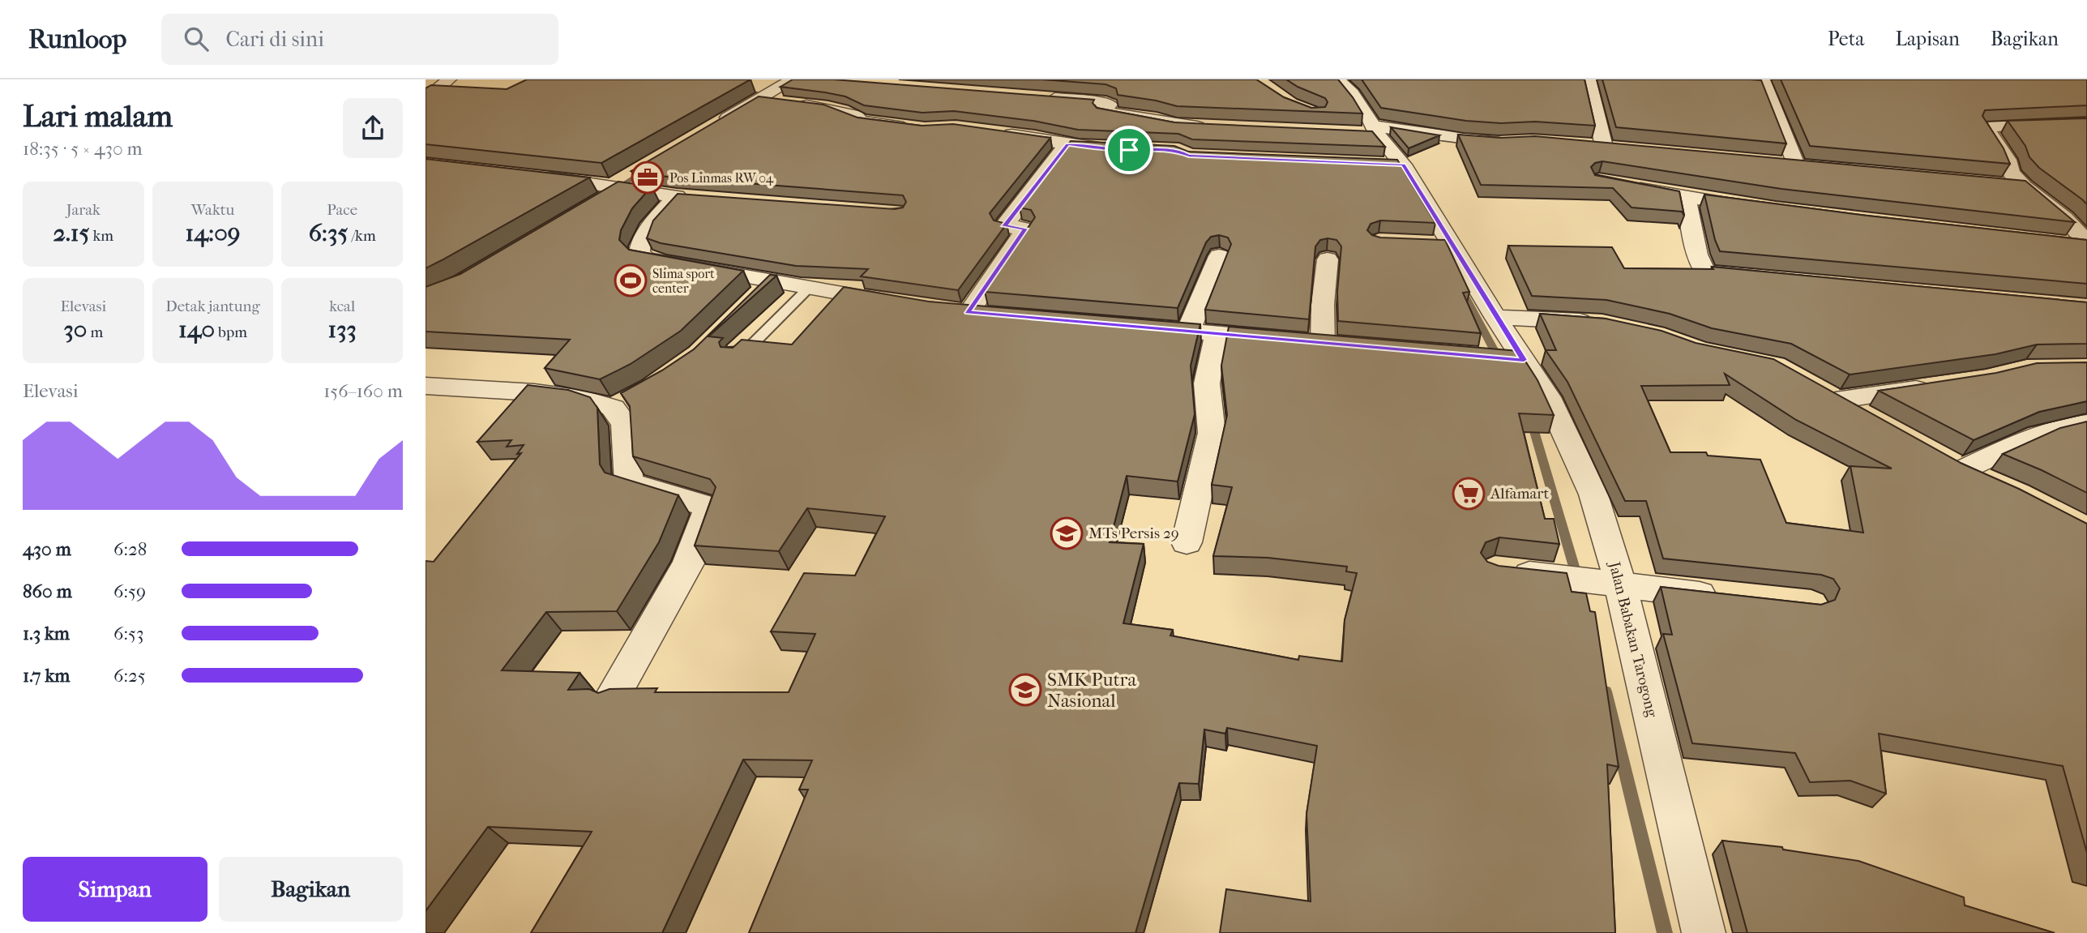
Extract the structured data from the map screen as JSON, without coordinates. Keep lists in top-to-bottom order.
{
  "streets": {
    "street": ["Jalan Babakan Tarogong"]
  },
  "places": {
    "office": ["Pos Linmas RW 04"],
    "sports": ["Slima sport center"],
    "supermarket": ["Alfamart"],
    "school or university": ["MTs Persis 29", "SMK Putra Nasional"]
  },
  "page": {
    "header": "Runloop",
    "search": "Cari di sini",
    "nav": ["Peta", "Lapisan", "Bagikan"],
    "heading": ["Lari malam", "18:35 · 5 × 430 m"],
    "stats": [
      ["Jarak", "2.15 km"],
      ["Waktu", "14:09"],
      ["Pace", "6:35 /km"],
      ["Elevasi", "30 m"],
      ["Detak jantung", "140 bpm"],
      ["kcal", "133"]
    ],
    "chart": ["Elevasi", "156–160 m"],
    "list": [
      {
        "name": "430 m",
        "note": "6:28"
      },
      {
        "name": "860 m",
        "note": "6:59"
      },
      {
        "name": "1.3 km",
        "note": "6:53"
      },
      {
        "name": "1.7 km",
        "note": "6:25"
      }
    ],
    "buttons": ["Simpan", "Bagikan"]
  }
}
